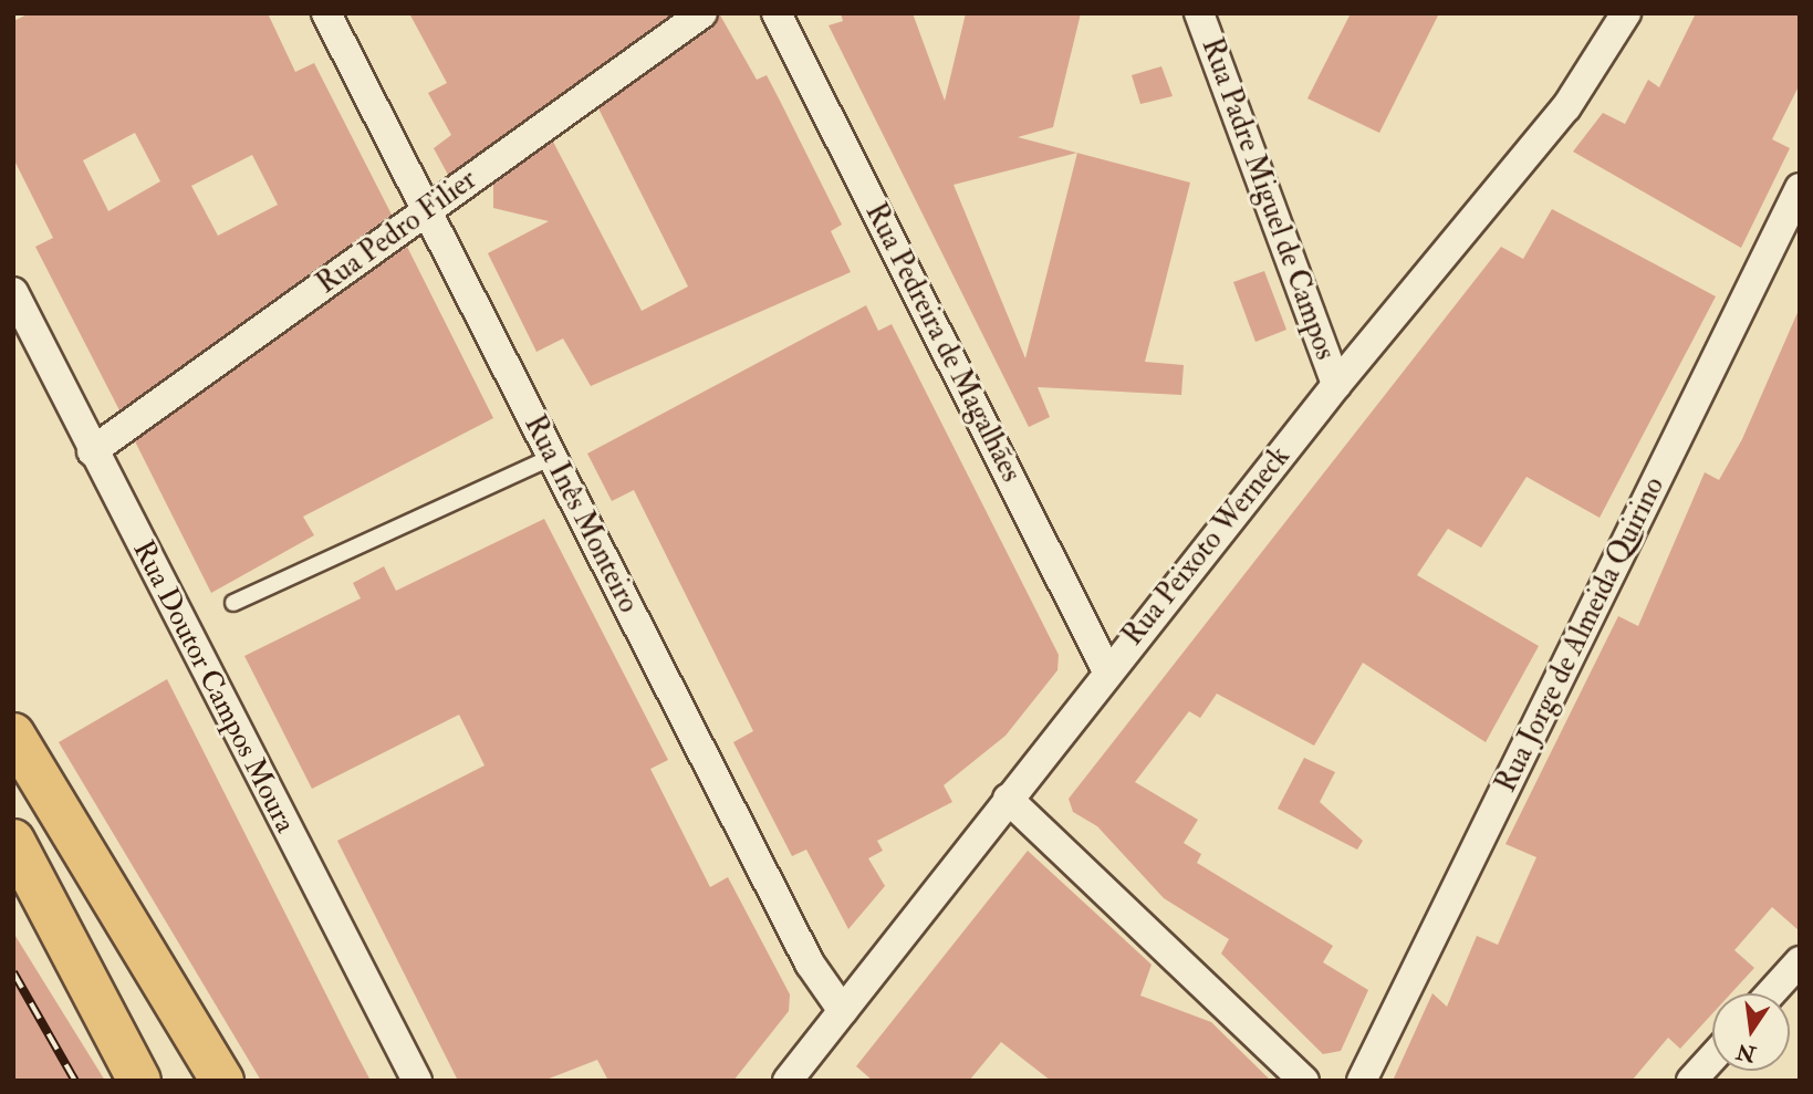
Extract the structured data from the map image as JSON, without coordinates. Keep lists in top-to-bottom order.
{
  "streets": {
    "street": [
      "Rua Padre Miguel de Campos",
      "Rua Pedro Filier",
      "Rua Pedreira de Magalhães",
      "Rua Inês Monteiro",
      "Rua Peixoto Werneck",
      "Rua Jorge de Almeida Quirino",
      "Rua Doutor Campos Moura"
    ]
  },
  "crossings": [
    ["Rua Padre Miguel de Campos", "Rua Peixoto Werneck"],
    ["Rua Pedro Filier", "Rua Inês Monteiro"],
    ["Rua Pedro Filier", "Rua Doutor Campos Moura"],
    ["Rua Pedreira de Magalhães", "Rua Peixoto Werneck"],
    ["Rua Inês Monteiro", "Rua Peixoto Werneck"]
  ],
  "north": "bottom"
}
